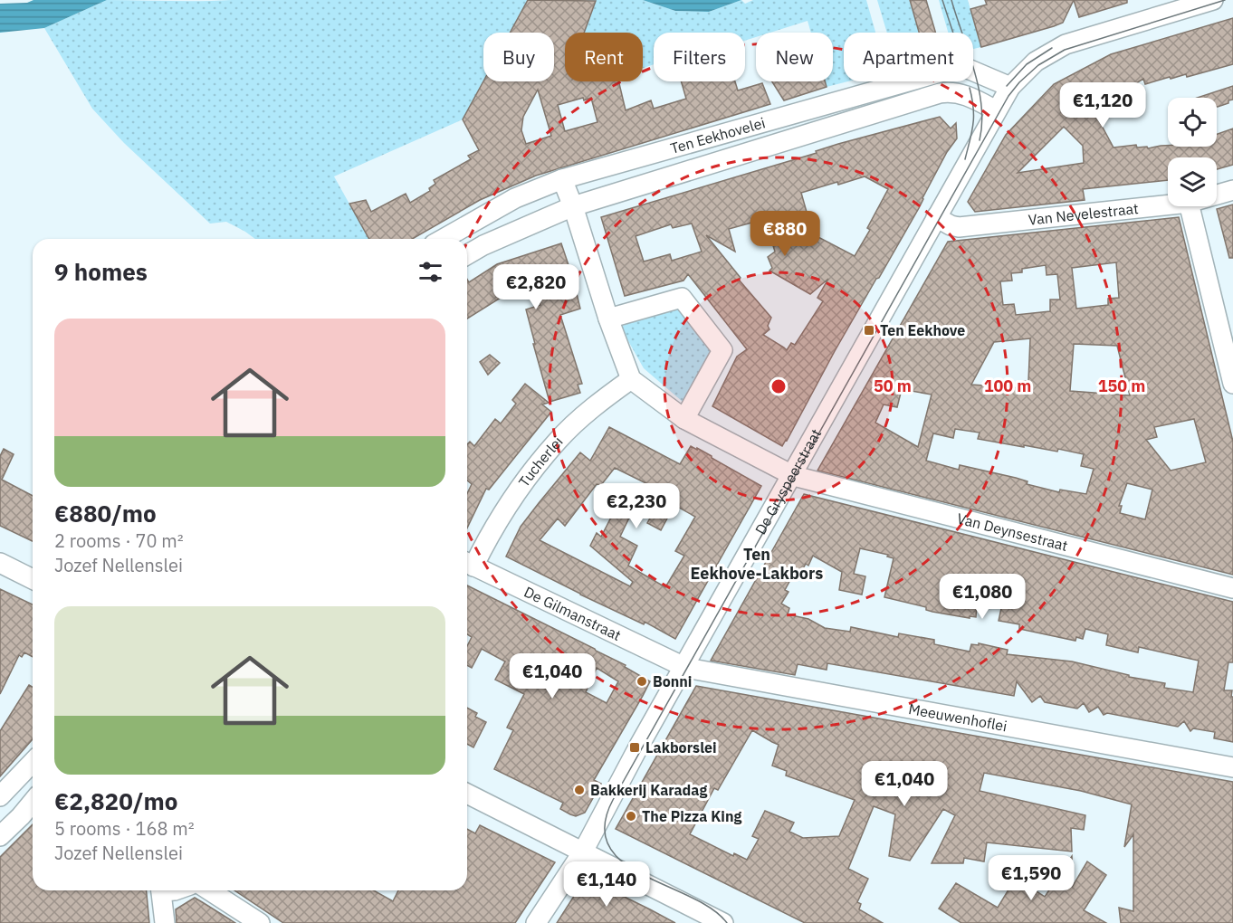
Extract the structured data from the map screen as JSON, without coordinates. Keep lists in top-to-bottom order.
{
  "streets": {
    "street": [
      "Ten Eekhovelei",
      "Van Nevelestraat",
      "Tucherlei",
      "De Gryspeerstraat",
      "Van Deynsestraat",
      "De Gilmanstraat",
      "Meeuwenhoflei"
    ]
  },
  "crossings": [
    ["Ten Eekhovelei", "De Gryspeerstraat"],
    ["Van Nevelestraat", "De Gryspeerstraat"],
    ["Tucherlei", "Van Deynsestraat"],
    ["Tucherlei", "De Gilmanstraat"],
    ["De Gryspeerstraat", "Van Deynsestraat"],
    ["De Gryspeerstraat", "De Gilmanstraat"],
    ["De Gryspeerstraat", "Meeuwenhoflei"],
    ["De Gilmanstraat", "Meeuwenhoflei"]
  ],
  "districts": ["Ten Eekhove-Lakbors"],
  "places": {
    "transit": ["Ten Eekhove", "Lakborslei"],
    "other": ["Bonni", "Bakkerij Karadag", "The Pizza King"]
  },
  "page": {
    "chip": [
      "Buy",
      "Rent",
      "Filters",
      "New",
      "Apartment"
    ],
    "price": [
      "€1,120",
      "€880",
      "€2,820",
      "€2,230",
      "€1,080",
      "€1,040",
      "€1,040",
      "€1,590",
      "€1,140"
    ],
    "heading": "9 homes",
    "list": [
      {
        "name": "€880/mo",
        "note": "2 rooms · 70 m² · Jozef Nellenslei"
      },
      {
        "name": "€2,820/mo",
        "note": "5 rooms · 168 m² · Jozef Nellenslei"
      }
    ]
  },
  "rings": ["50 m", "100 m", "150 m"]
}
